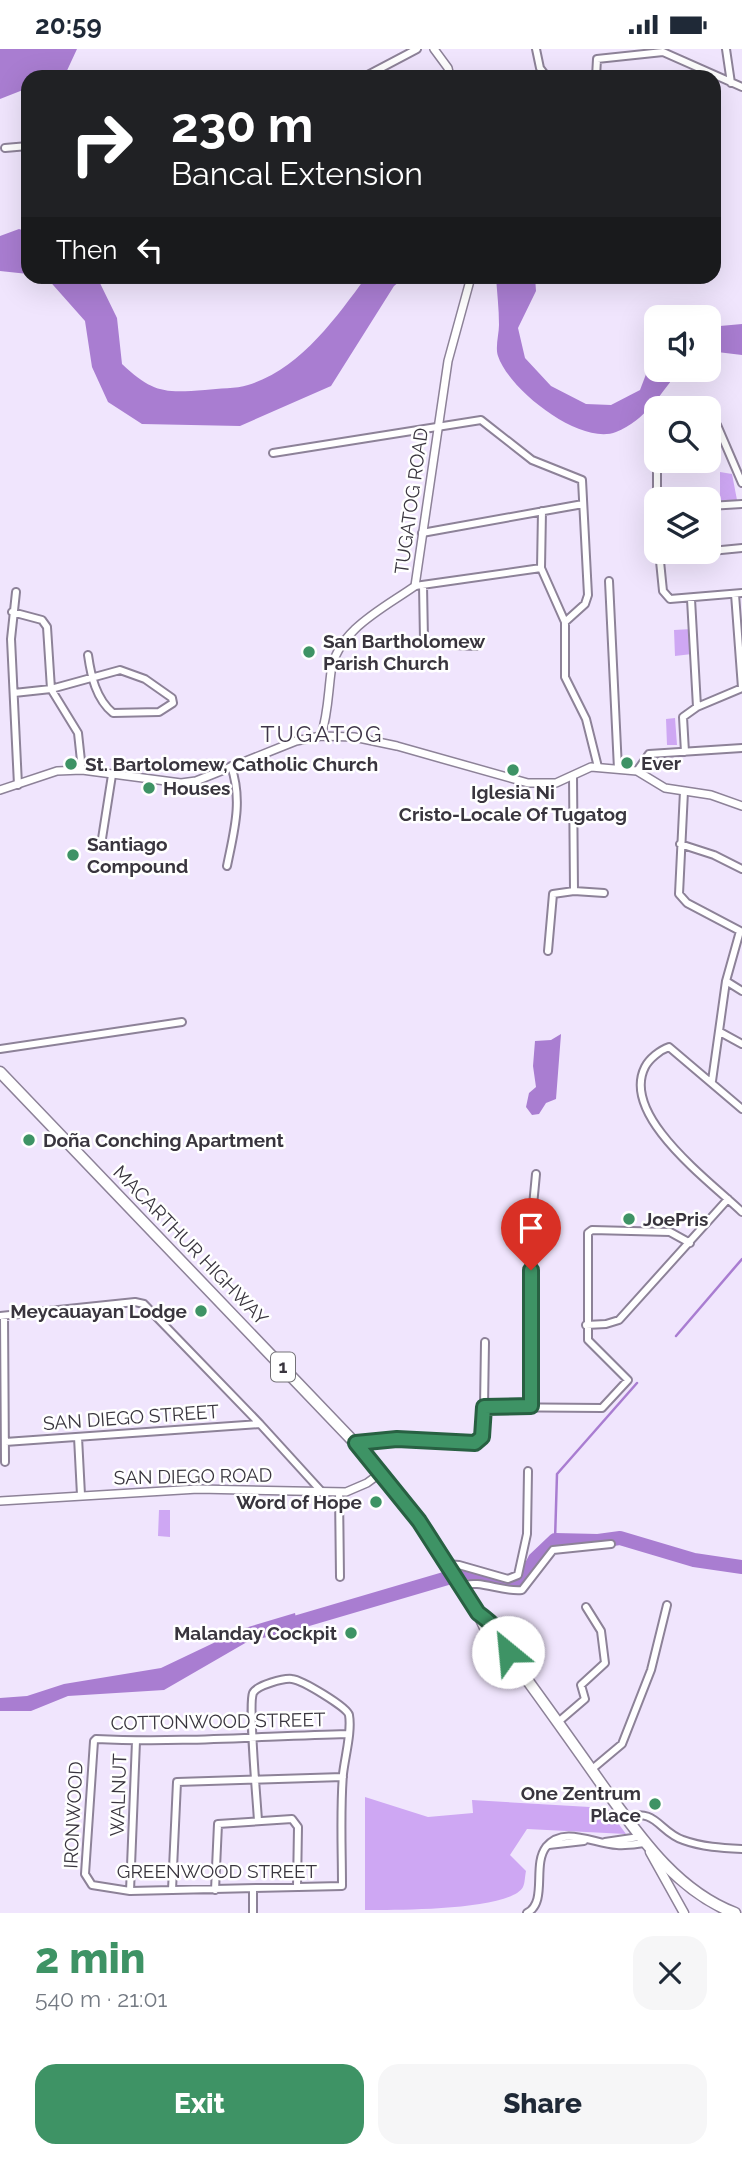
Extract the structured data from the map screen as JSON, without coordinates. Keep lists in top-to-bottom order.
{
  "streets": {
    "highway": ["MACARTHUR HIGHWAY", "1"],
    "street": [
      "TUGATOG ROAD",
      "SAN DIEGO STREET",
      "SAN DIEGO ROAD",
      "COTTONWOOD STREET",
      "WALNUT",
      "IRONWOOD",
      "GREENWOOD STREET"
    ]
  },
  "crossings": [
    ["MACARTHUR HIGHWAY", "SAN DIEGO ROAD"],
    ["SAN DIEGO STREET", "SAN DIEGO ROAD"],
    ["COTTONWOOD STREET", "WALNUT"],
    ["COTTONWOOD STREET", "IRONWOOD"],
    ["WALNUT", "GREENWOOD STREET"],
    ["IRONWOOD", "GREENWOOD STREET"]
  ],
  "districts": ["TUGATOG"],
  "places": [
    "San Bartholomew Parish Church",
    "Ever",
    "St. Bartolomew, Catholic Church",
    "Iglesia Ni Cristo-Locale Of Tugatog",
    "Houses",
    "Santiago Compound",
    "Doña Conching Apartment",
    "JoePris",
    "Meycauayan Lodge",
    "Word of Hope",
    "Malanday Cockpit",
    "One Zentrum Place"
  ],
  "page": {
    "status": "20:59",
    "turn": ["230 m", "Bancal Extension"],
    "then": "Then",
    "heading": ["2 min", "540 m · 21:01"],
    "buttons": ["Exit", "Share"]
  }
}
